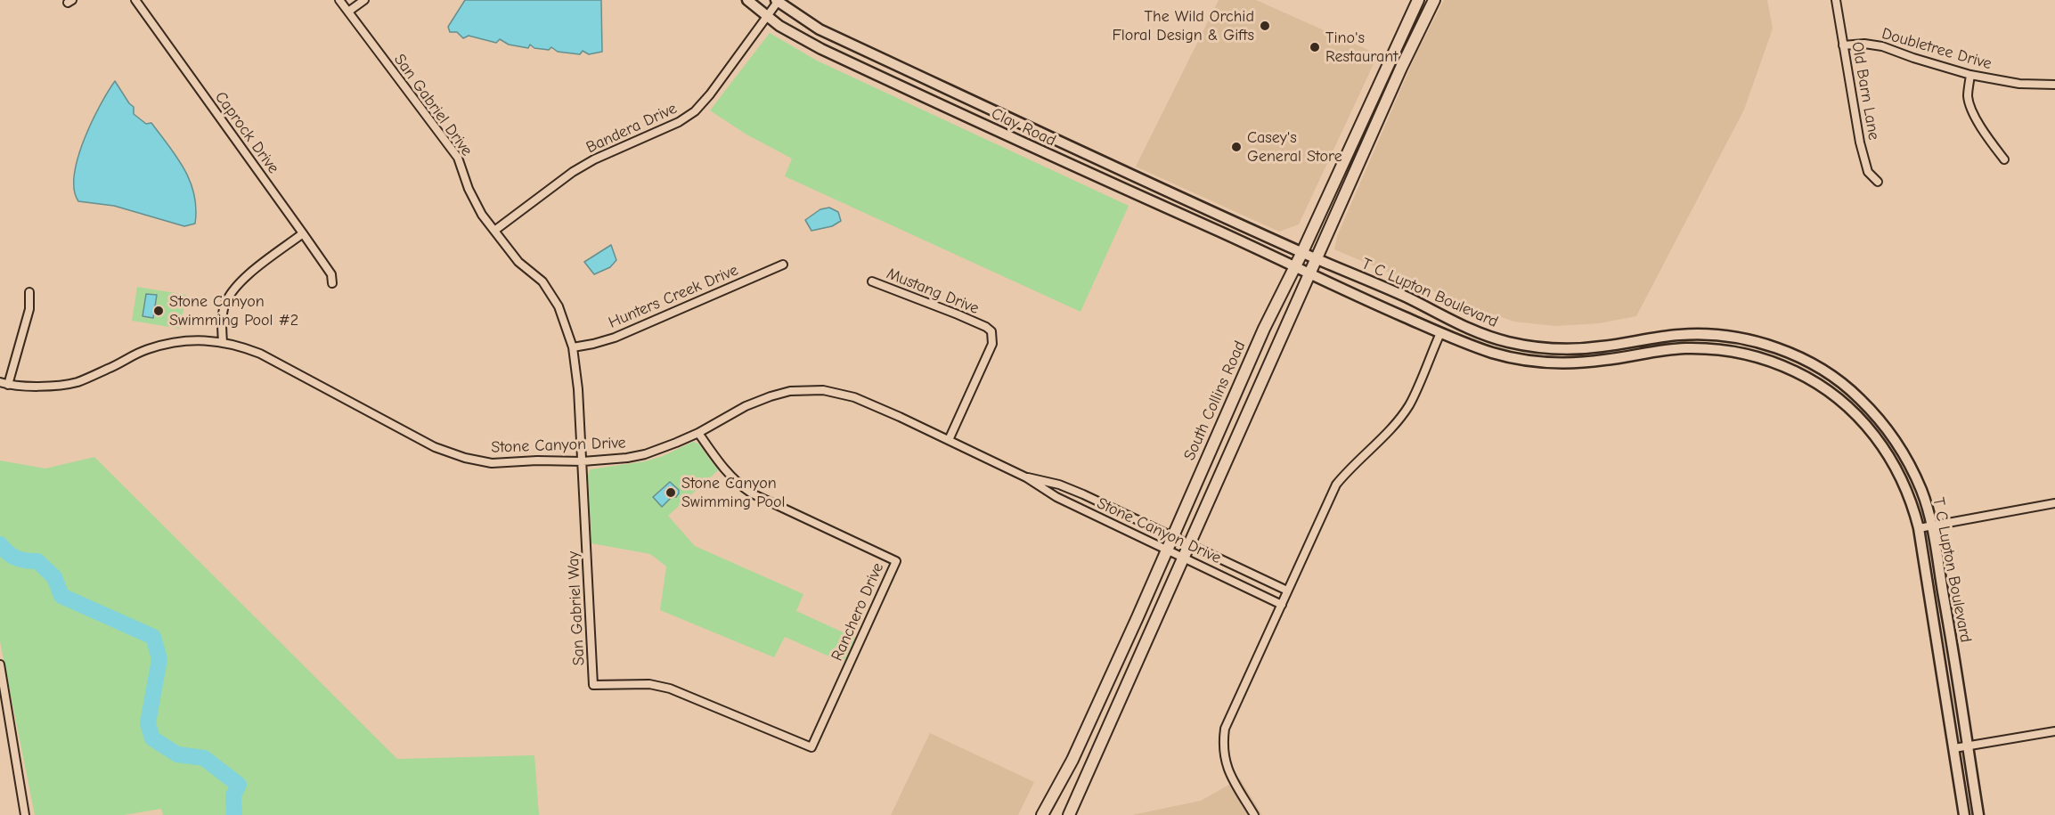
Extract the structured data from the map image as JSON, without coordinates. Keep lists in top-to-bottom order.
{
  "streets": {
    "main road": ["South Collins Road"],
    "street": [
      "Doubletree Drive",
      "Old Barn Lane",
      "San Gabriel Drive",
      "Clay Road",
      "Bandera Drive",
      "Caprock Drive",
      "Mustang Drive",
      "T C Lupton Boulevard",
      "Hunters Creek Drive",
      "Stone Canyon Drive",
      "San Gabriel Way",
      "Ranchero Drive"
    ]
  },
  "crossings": [
    ["Doubletree Drive", "Old Barn Lane"],
    ["San Gabriel Drive", "Bandera Drive"],
    ["San Gabriel Drive", "Hunters Creek Drive"],
    ["San Gabriel Drive", "Stone Canyon Drive"],
    ["San Gabriel Drive", "San Gabriel Way"],
    ["Clay Road", "Bandera Drive"],
    ["Clay Road", "T C Lupton Boulevard"],
    ["Clay Road", "South Collins Road"],
    ["Mustang Drive", "Stone Canyon Drive"],
    ["T C Lupton Boulevard", "South Collins Road"],
    ["South Collins Road", "Stone Canyon Drive"],
    ["Stone Canyon Drive", "San Gabriel Way"],
    ["Stone Canyon Drive", "Ranchero Drive"],
    ["San Gabriel Way", "Ranchero Drive"]
  ],
  "places": [
    "The Wild Orchid Floral Design & Gifts",
    "Tino's Restaurant",
    "Casey's General Store",
    "Stone Canyon Swimming Pool #2",
    "Stone Canyon Swimming Pool"
  ]
}
